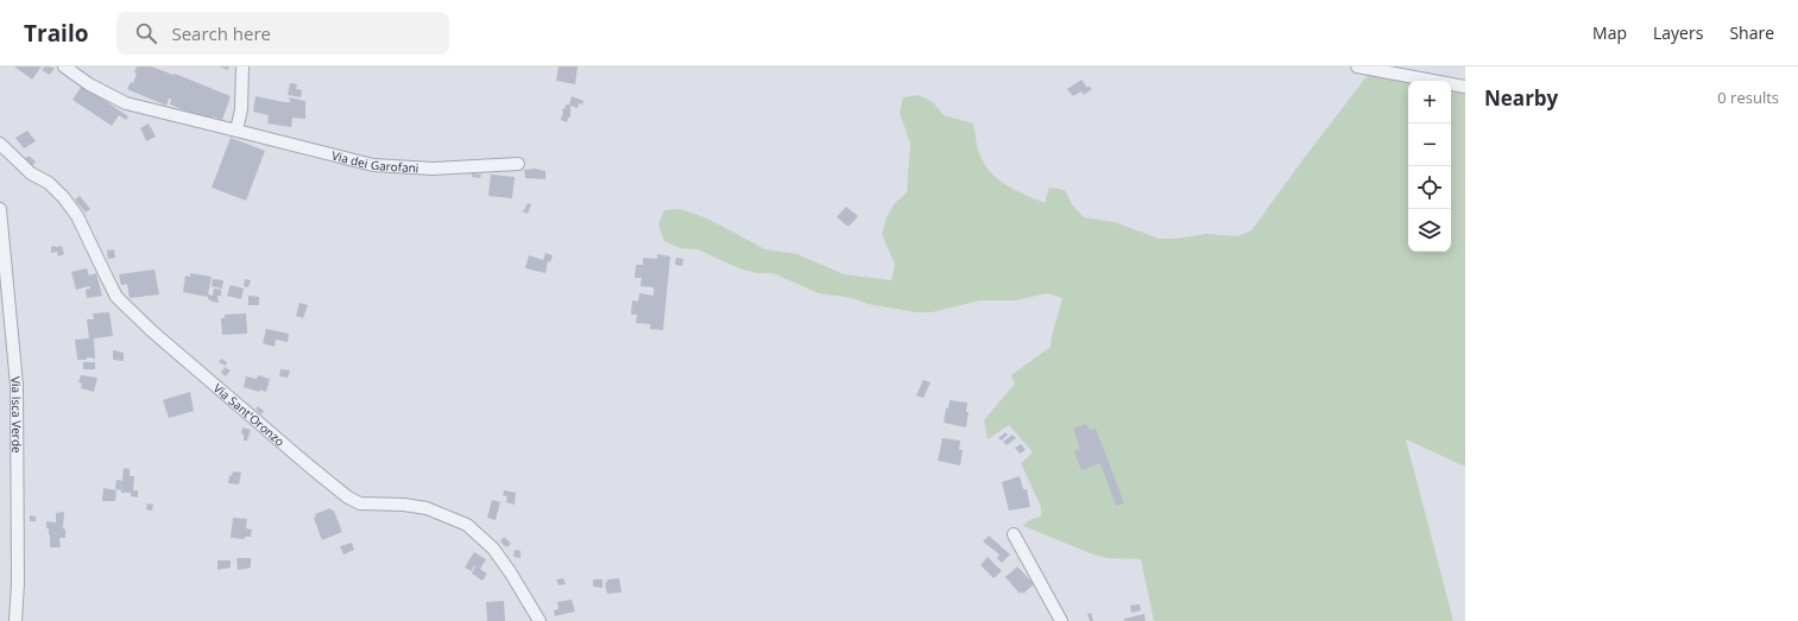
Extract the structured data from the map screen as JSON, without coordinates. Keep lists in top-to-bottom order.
{
  "streets": {
    "street": ["Via dei Garofani", "Via Isca Verde", "Via Sant'Oronzo"]
  },
  "page": {
    "header": "Trailo",
    "search": "Search here",
    "nav": ["Map", "Layers", "Share"],
    "heading": ["Nearby", "0 results"],
    "map_buttons": ["+", "−"]
  }
}
